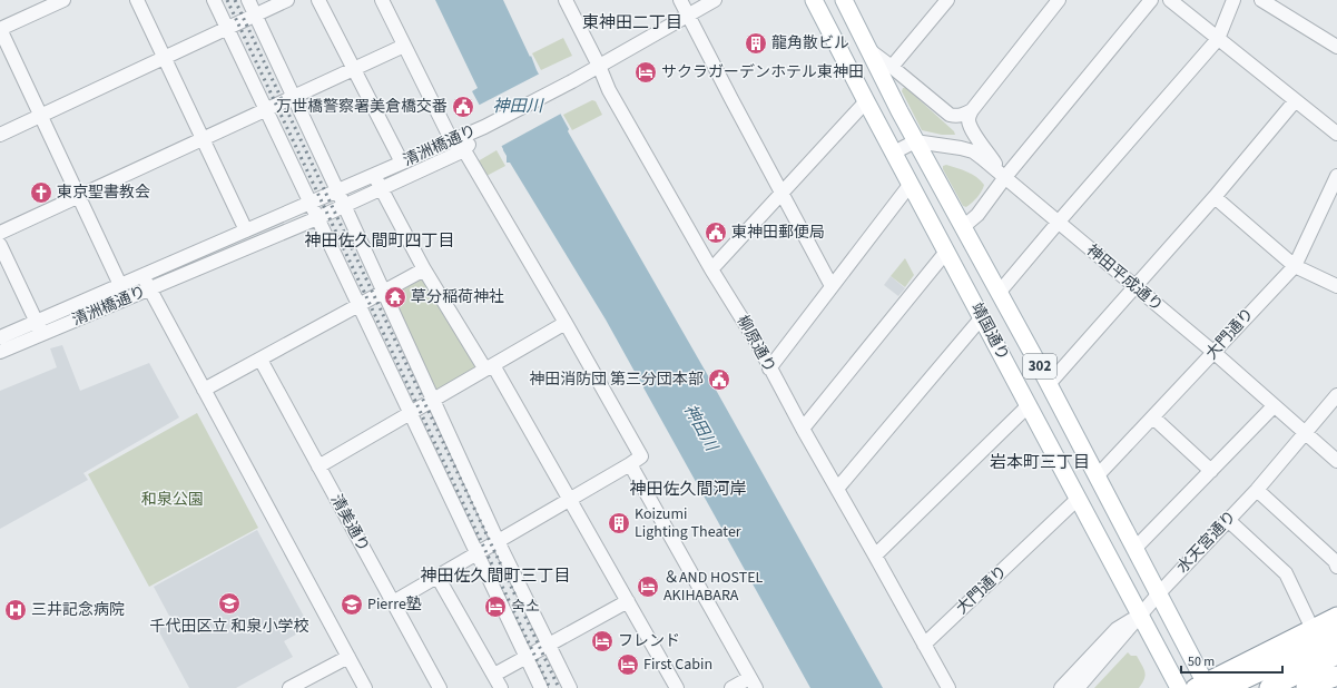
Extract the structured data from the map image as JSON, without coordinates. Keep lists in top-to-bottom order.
{
  "streets": {
    "main road": ["靖国通り", "302"],
    "street": [
      "清洲橋通り",
      "神田平成通り",
      "大門通り",
      "柳原通り",
      "清美通り",
      "水天宮通り"
    ]
  },
  "crossings": [
    ["神田平成通り", "靖国通り"],
    ["神田平成通り", "大門通り"],
    ["神田平成通り", "水天宮通り"],
    ["靖国通り", "大門通り"],
    ["靖国通り", "水天宮通り"],
    ["大門通り", "柳原通り"]
  ],
  "districts": [
    "東神田二丁目",
    "神田佐久間町四丁目",
    "岩本町三丁目",
    "神田佐久間河岸",
    "神田佐久間町三丁目"
  ],
  "water": ["神田川"],
  "parks": ["和泉公園"],
  "places": {
    "building": ["龍角散ビル", "Koizumi Lighting Theater"],
    "hotel": [
      "サクラガーデンホテル東神田",
      "＆AND HOSTEL AKIHABARA",
      "숙소",
      "フレンド",
      "First Cabin"
    ],
    "public building": ["万世橋警察署美倉橋交番", "東神田郵便局", "神田消防団 第三分団本部"],
    "church": ["東京聖書教会"],
    "temple": ["草分稲荷神社"],
    "school or university": ["千代田区立 和泉小学校", "Pierre塾"],
    "hospital": ["三井記念病院"]
  },
  "scale_bar": "50 m"
}
